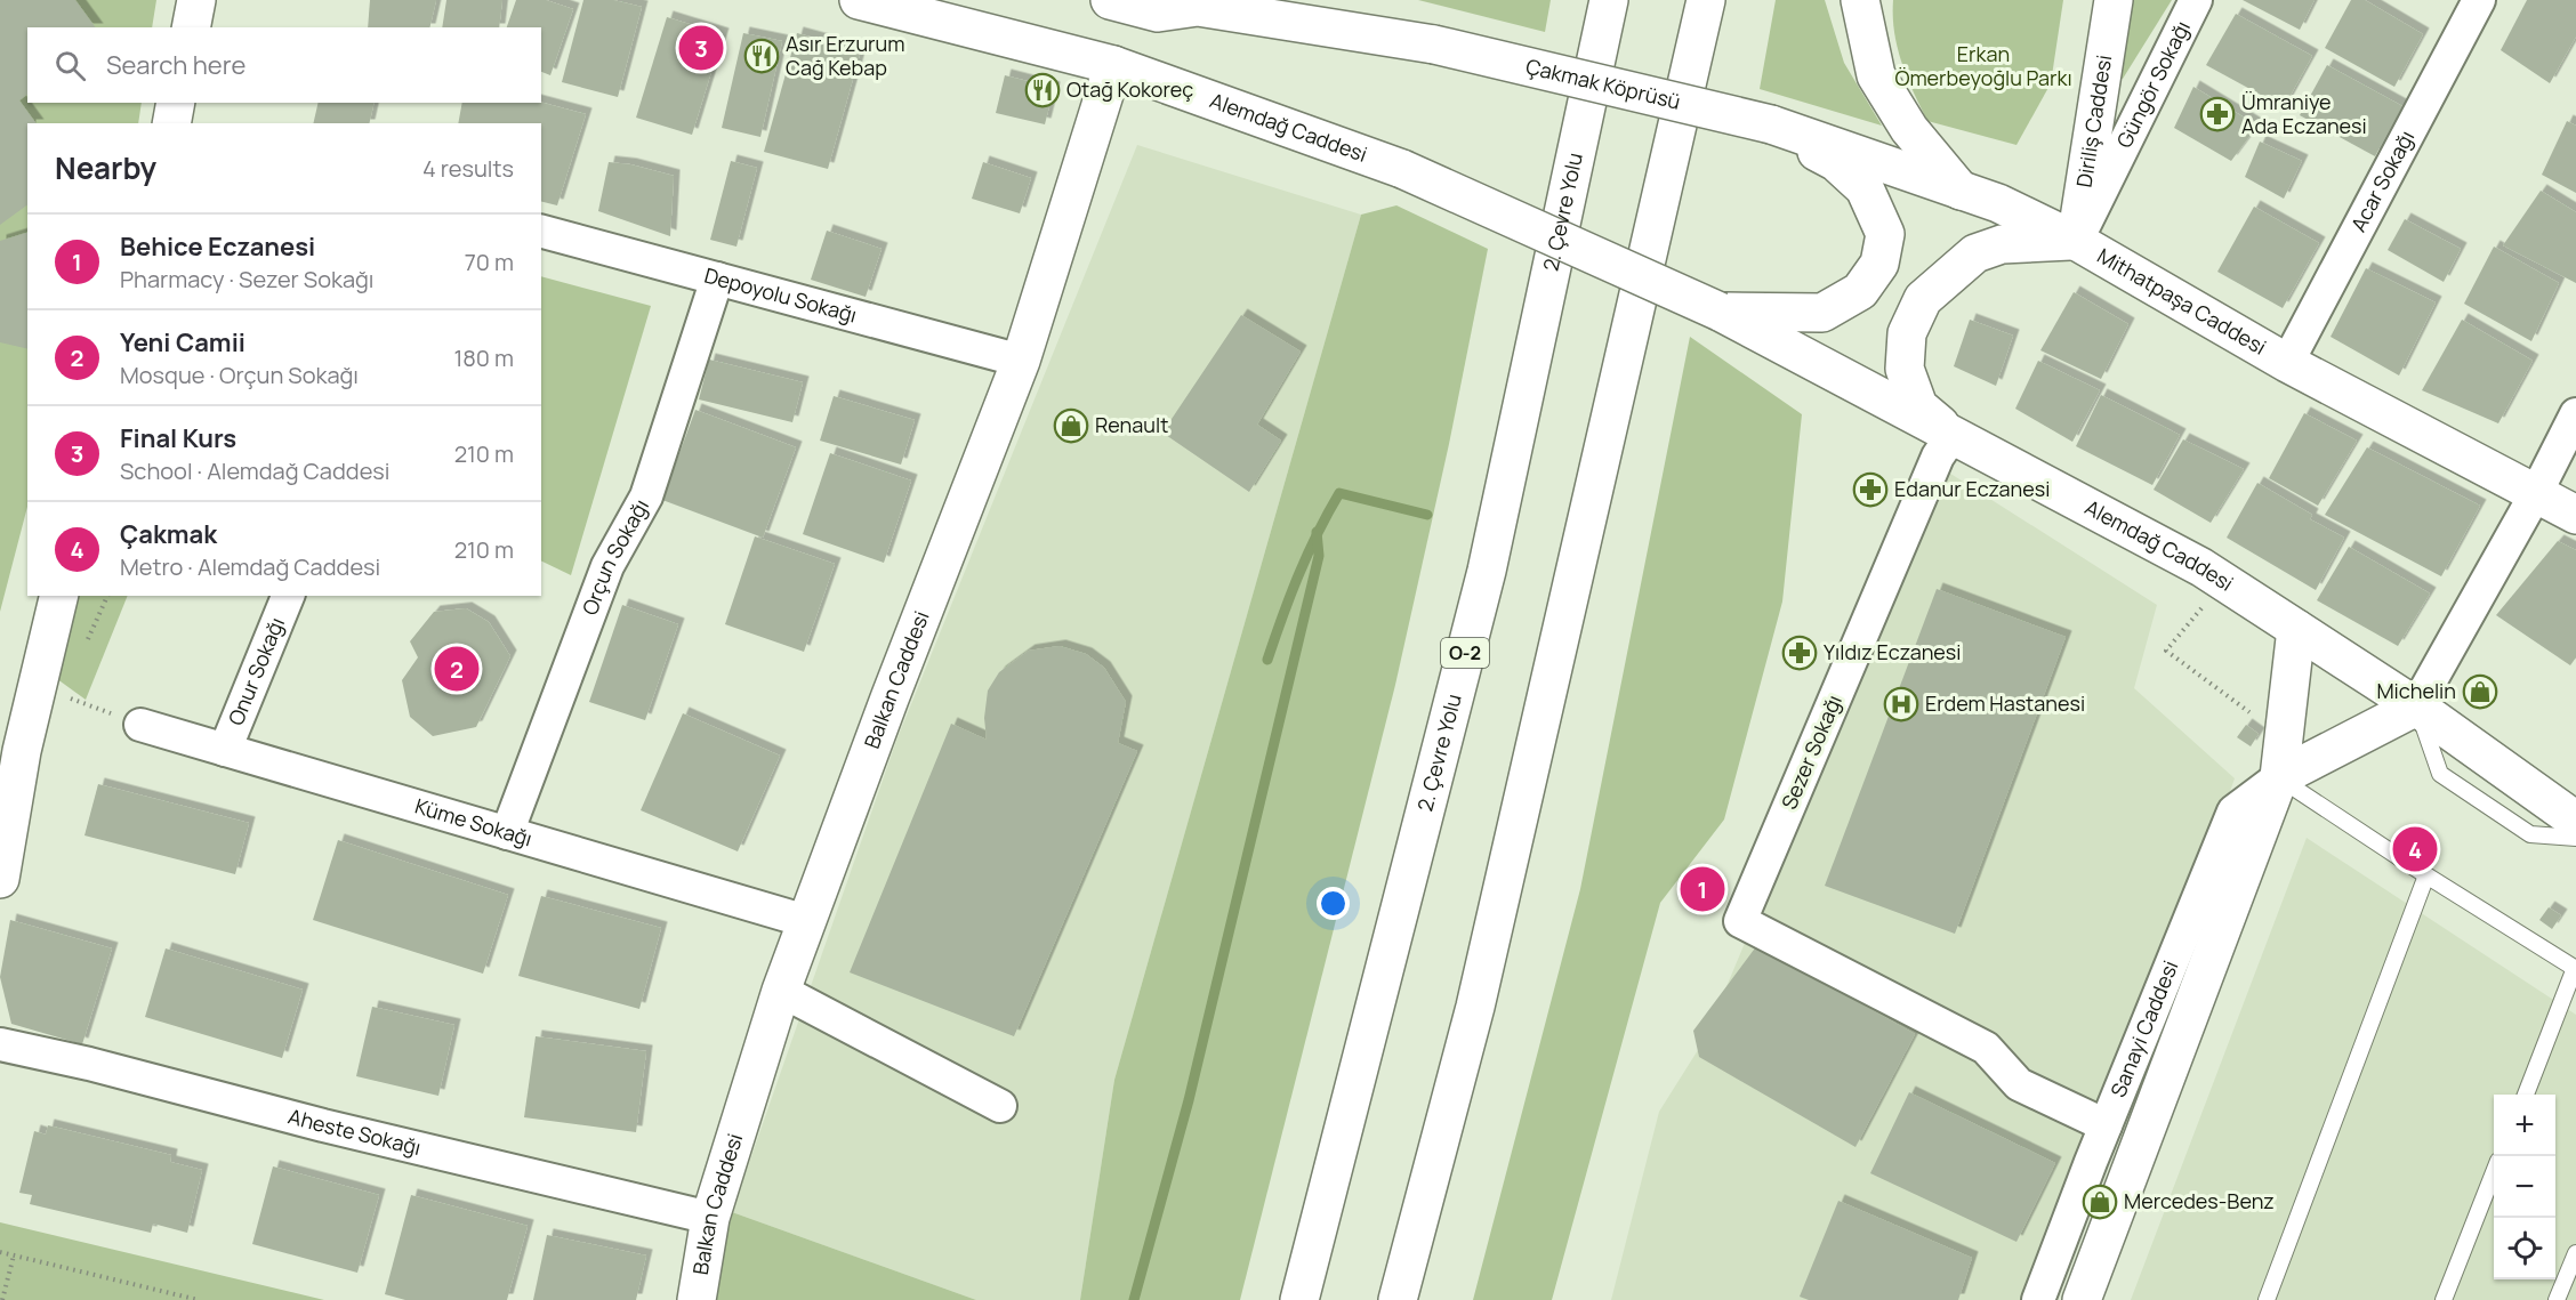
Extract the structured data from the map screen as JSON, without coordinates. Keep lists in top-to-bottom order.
{
  "streets": {
    "main road": [
      "Çakmak Köprüsü",
      "Diriliş Caddesi",
      "Alemdağ Caddesi",
      "2. Çevre Yolu",
      "Mithatpaşa Caddesi",
      "O-2",
      "Balkan Caddesi",
      "Sanayi Caddesi"
    ],
    "street": [
      "Güngör Sokağı",
      "Acar Sokağı",
      "Depoyolu Sokağı",
      "Orçun Sokağı",
      "Onur Sokağı",
      "Sezer Sokağı",
      "Küme Sokağı",
      "Aheste Sokağı"
    ]
  },
  "crossings": [
    ["Çakmak Köprüsü", "Mithatpaşa Caddesi"],
    ["Güngör Sokağı", "Diriliş Caddesi"],
    ["Güngör Sokağı", "Mithatpaşa Caddesi"],
    ["Diriliş Caddesi", "Mithatpaşa Caddesi"],
    ["Alemdağ Caddesi", "Balkan Caddesi"],
    ["Alemdağ Caddesi", "Sezer Sokağı"],
    ["Alemdağ Caddesi", "Sanayi Caddesi"],
    ["Acar Sokağı", "Mithatpaşa Caddesi"],
    ["Depoyolu Sokağı", "Orçun Sokağı"],
    ["Depoyolu Sokağı", "Balkan Caddesi"],
    ["Orçun Sokağı", "Küme Sokağı"],
    ["Onur Sokağı", "Küme Sokağı"],
    ["Balkan Caddesi", "Küme Sokağı"],
    ["Balkan Caddesi", "Aheste Sokağı"],
    ["Sezer Sokağı", "Sanayi Caddesi"]
  ],
  "parks": ["Erkan Ömerbeyoğlu Parkı"],
  "places": {
    "restaurant": ["Asır Erzurum Cağ Kebap", "Otağ Kokoreç"],
    "pharmacy": ["Ümraniye Ada Eczanesi", "Edanur Eczanesi", "Yıldız Eczanesi"],
    "shop": ["Renault", "Michelin", "Mercedes-Benz"],
    "hospital": ["Erdem Hastanesi"]
  },
  "page": {
    "pins": [
      "3",
      "2",
      "4",
      "1"
    ],
    "search": "Search here",
    "heading": ["Nearby", "4 results"],
    "list": [
      {
        "mark": "1",
        "name": "Behice Eczanesi",
        "note": "Pharmacy · Sezer Sokağı",
        "value": "70 m"
      },
      {
        "mark": "2",
        "name": "Yeni Camii",
        "note": "Mosque · Orçun Sokağı",
        "value": "180 m"
      },
      {
        "mark": "3",
        "name": "Final Kurs",
        "note": "School · Alemdağ Caddesi",
        "value": "210 m"
      },
      {
        "mark": "4",
        "name": "Çakmak",
        "note": "Metro · Alemdağ Caddesi",
        "value": "210 m"
      }
    ],
    "map_buttons": ["+", "−"]
  }
}
